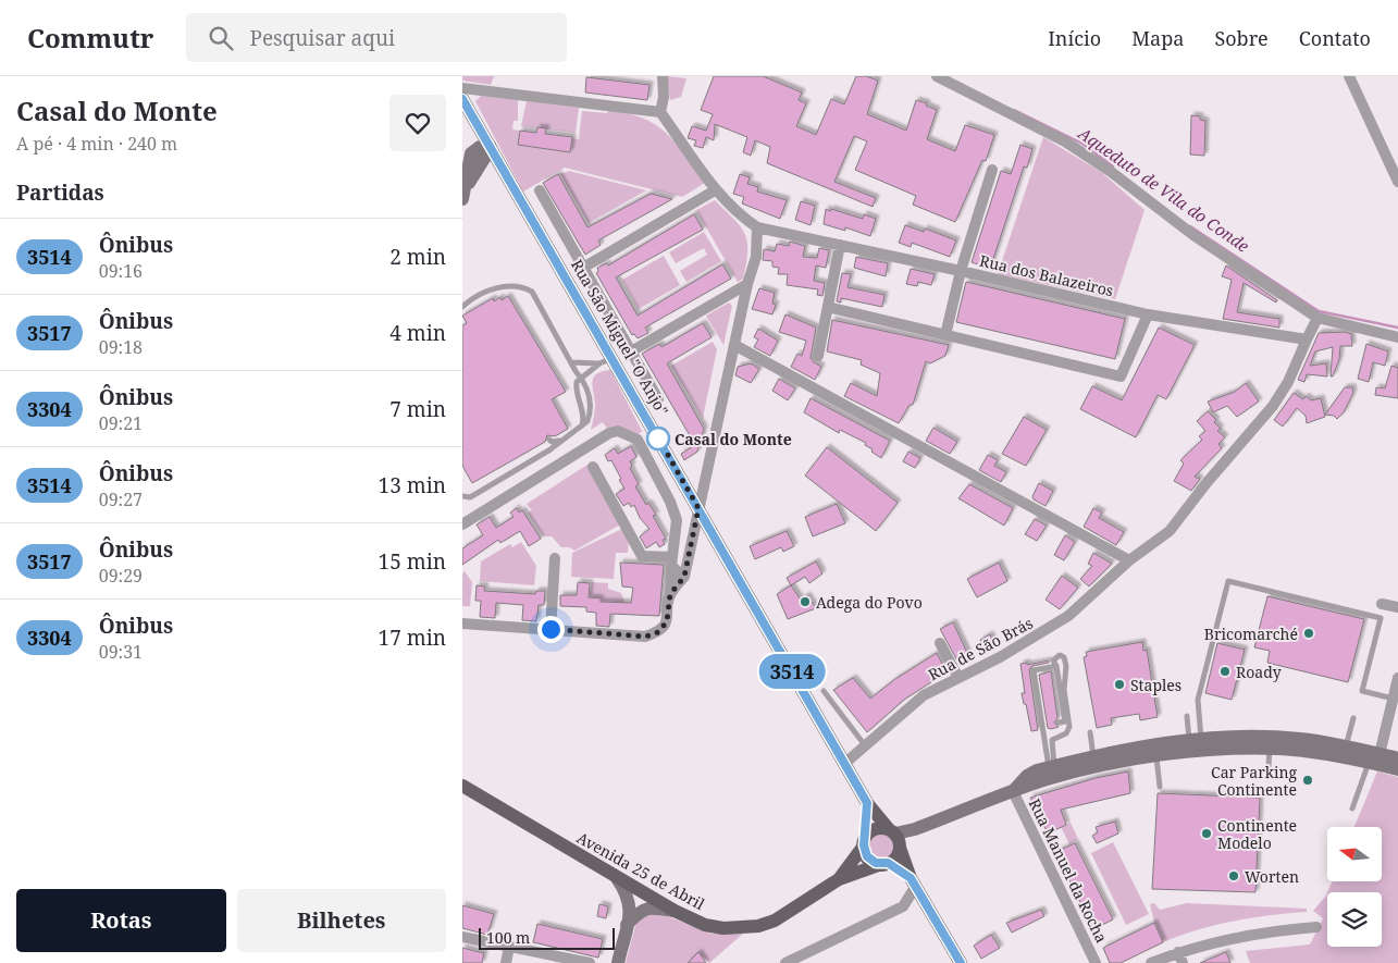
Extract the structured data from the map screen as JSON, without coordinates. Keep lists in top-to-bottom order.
{
  "streets": {
    "main road": ["Rua São Miguel \"O Anjo\"", "Avenida 25 de Abril"],
    "street": ["Rua dos Balazeiros", "Rua de São Brás", "Rua Manuel da Rocha"]
  },
  "crossings": [
    ["Rua dos Balazeiros", "Rua de São Brás"],
    ["Rua São Miguel \"O Anjo\"", "Rua de São Brás"],
    ["Rua São Miguel \"O Anjo\"", "Avenida 25 de Abril"]
  ],
  "water": ["Aqueduto de Vila do Conde"],
  "places": [
    "Casal do Monte",
    "Adega do Povo",
    "Bricomarché",
    "Roady",
    "Staples",
    "Car Parking Continente",
    "Continente Modelo",
    "Worten"
  ],
  "lines": ["bus line 3514"],
  "scale_bar": "100 m",
  "north": "left",
  "page": {
    "header": "Commutr",
    "search": "Pesquisar aqui",
    "nav": [
      "Início",
      "Mapa",
      "Sobre",
      "Contato"
    ],
    "heading": [
      ["Casal do Monte", "A pé · 4 min · 240 m"],
      "Partidas"
    ],
    "on_map": "3514",
    "list": [
      {
        "mark": "3514",
        "name": "Ônibus",
        "note": "09:16",
        "value": "2 min"
      },
      {
        "mark": "3517",
        "name": "Ônibus",
        "note": "09:18",
        "value": "4 min"
      },
      {
        "mark": "3304",
        "name": "Ônibus",
        "note": "09:21",
        "value": "7 min"
      },
      {
        "mark": "3514",
        "name": "Ônibus",
        "note": "09:27",
        "value": "13 min"
      },
      {
        "mark": "3517",
        "name": "Ônibus",
        "note": "09:29",
        "value": "15 min"
      },
      {
        "mark": "3304",
        "name": "Ônibus",
        "note": "09:31",
        "value": "17 min"
      }
    ],
    "buttons": ["Rotas", "Bilhetes"],
    "scale": "100 m"
  }
}
